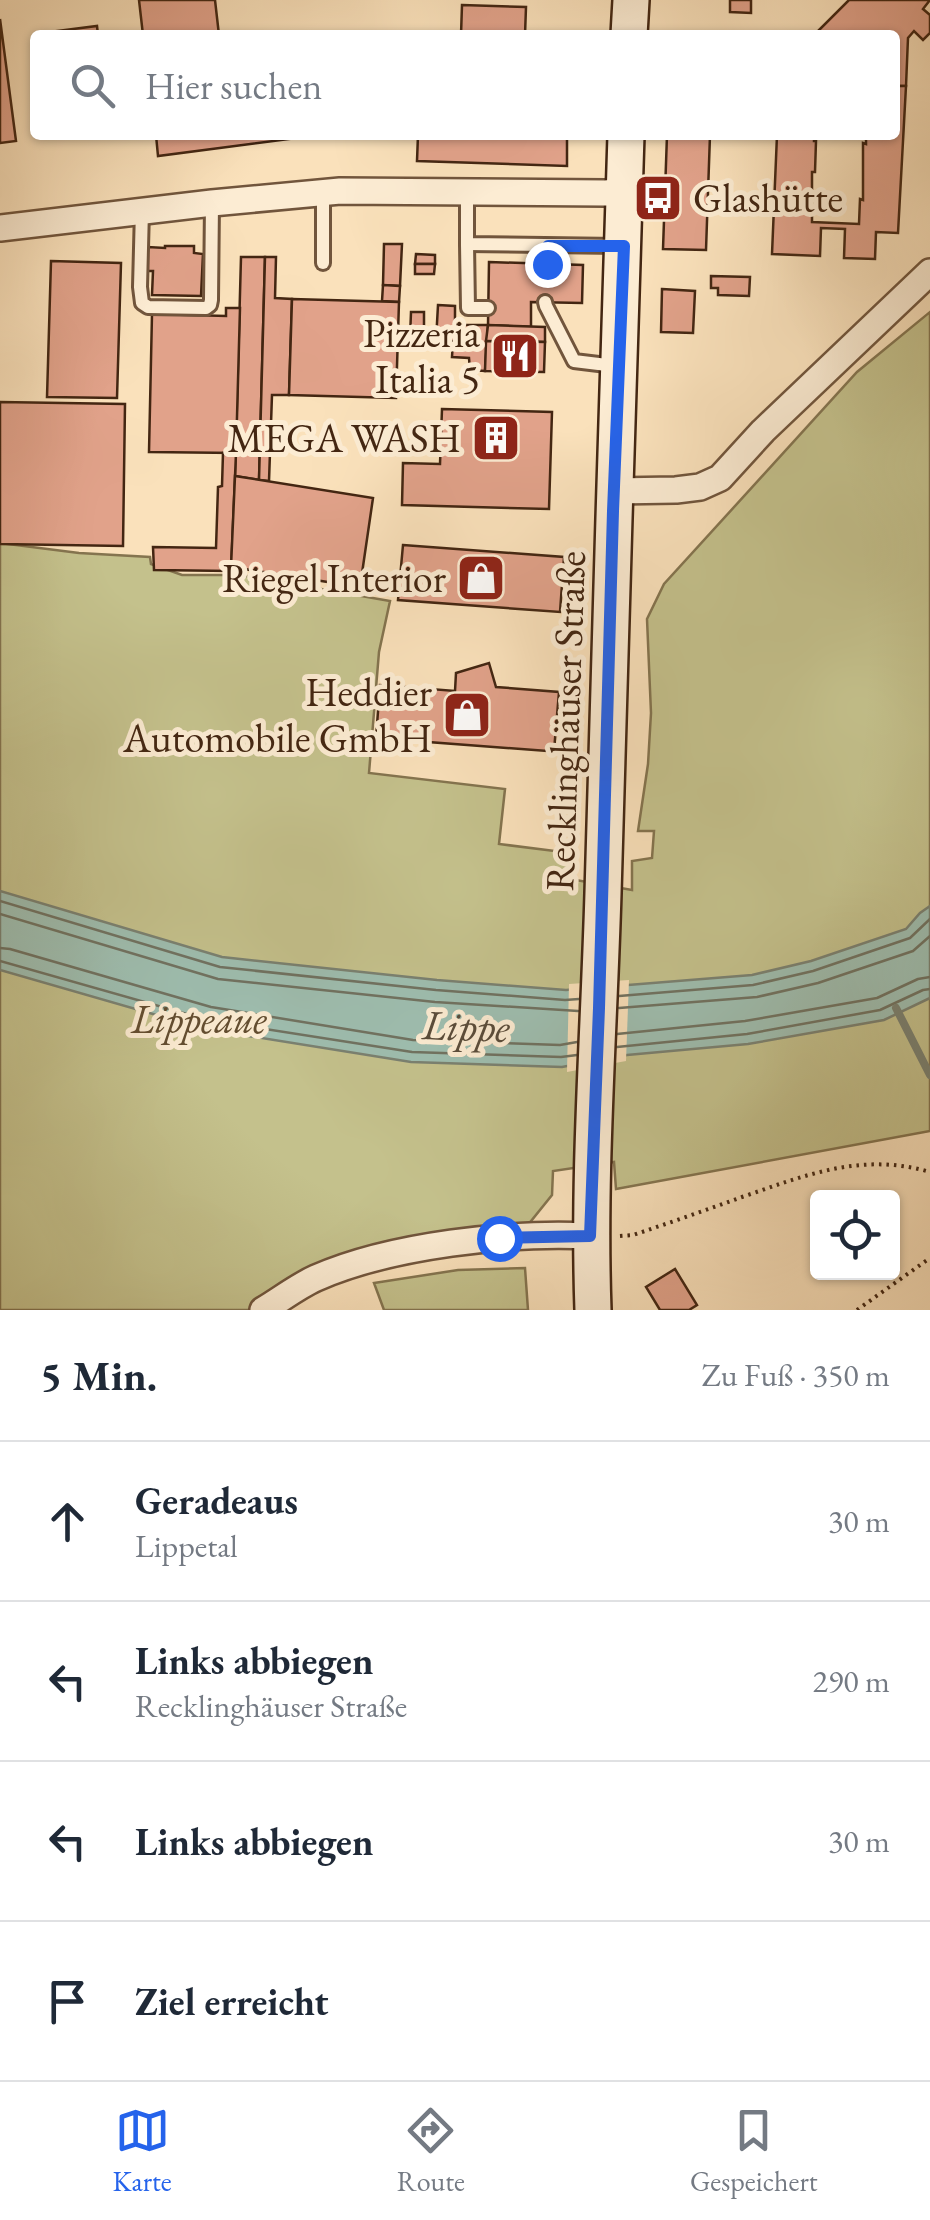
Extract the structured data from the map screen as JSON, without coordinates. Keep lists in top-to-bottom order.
{
  "streets": {
    "main road": ["Recklinghäuser Straße"]
  },
  "water": ["Lippe"],
  "parks": ["Lippeaue"],
  "places": {
    "bus stop": ["Glashütte"],
    "restaurant": ["Pizzeria Italia 5"],
    "building": ["MEGA WASH"],
    "shop": ["Riegel Interior", "Heddier Automobile GmbH"]
  },
  "page": {
    "search": "Hier suchen",
    "heading": ["5 Min.", "Zu Fuß · 350 m"],
    "list": [
      ["Geradeaus", "Lippetal", "30 m"],
      ["Links abbiegen", "Recklinghäuser Straße", "290 m"],
      ["Links abbiegen", "30 m"],
      "Ziel erreicht"
    ],
    "nav": ["Karte", "Route", "Gespeichert"]
  }
}
